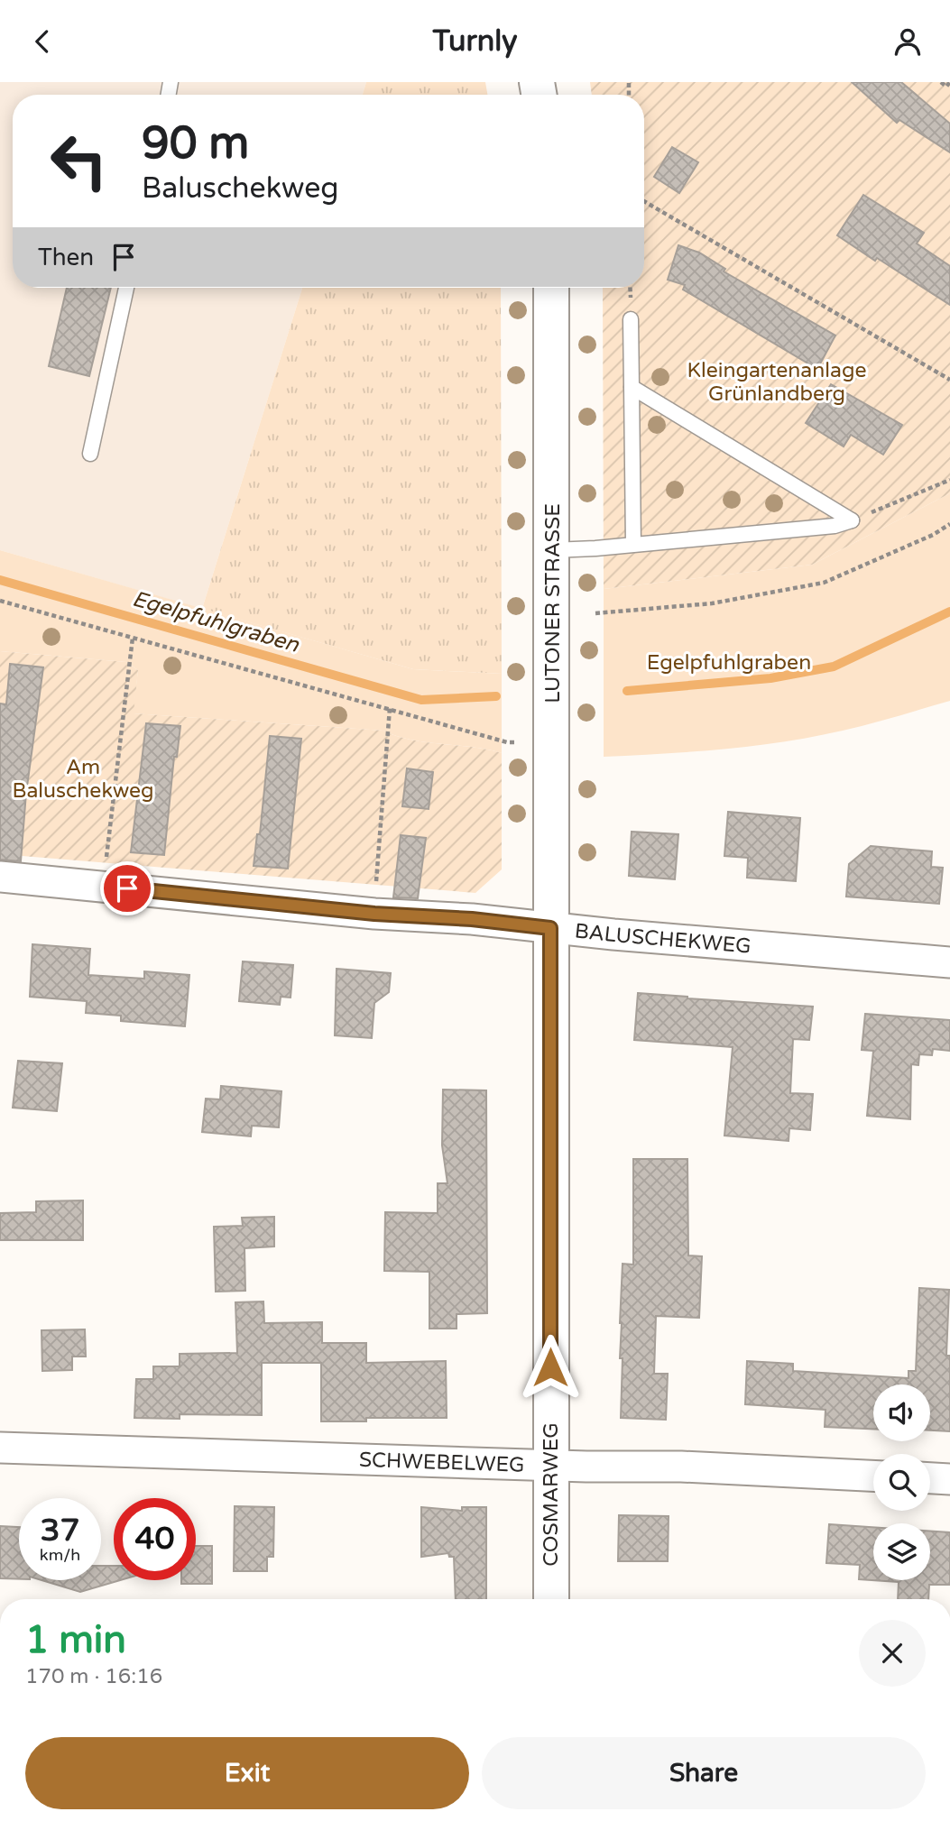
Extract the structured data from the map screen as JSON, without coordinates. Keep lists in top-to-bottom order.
{
  "streets": {
    "street": [
      "LUTONER STRASSE",
      "BALUSCHEKWEG",
      "SCHWEBELWEG",
      "COSMARWEG"
    ]
  },
  "crossings": [
    ["LUTONER STRASSE", "BALUSCHEKWEG"],
    ["LUTONER STRASSE", "COSMARWEG"],
    ["BALUSCHEKWEG", "COSMARWEG"],
    ["SCHWEBELWEG", "COSMARWEG"]
  ],
  "water": ["Egelpfuhlgraben"],
  "parks": ["Kleingartenanlage Grünlandberg", "Egelpfuhlgraben", "Am Baluschekweg"],
  "page": {
    "header": "Turnly",
    "turn": ["90 m", "Baluschekweg"],
    "then": "Then",
    "speed": "37 km/h",
    "limit": "40",
    "heading": ["1 min", "170 m · 16:16"],
    "buttons": ["Exit", "Share"]
  }
}
